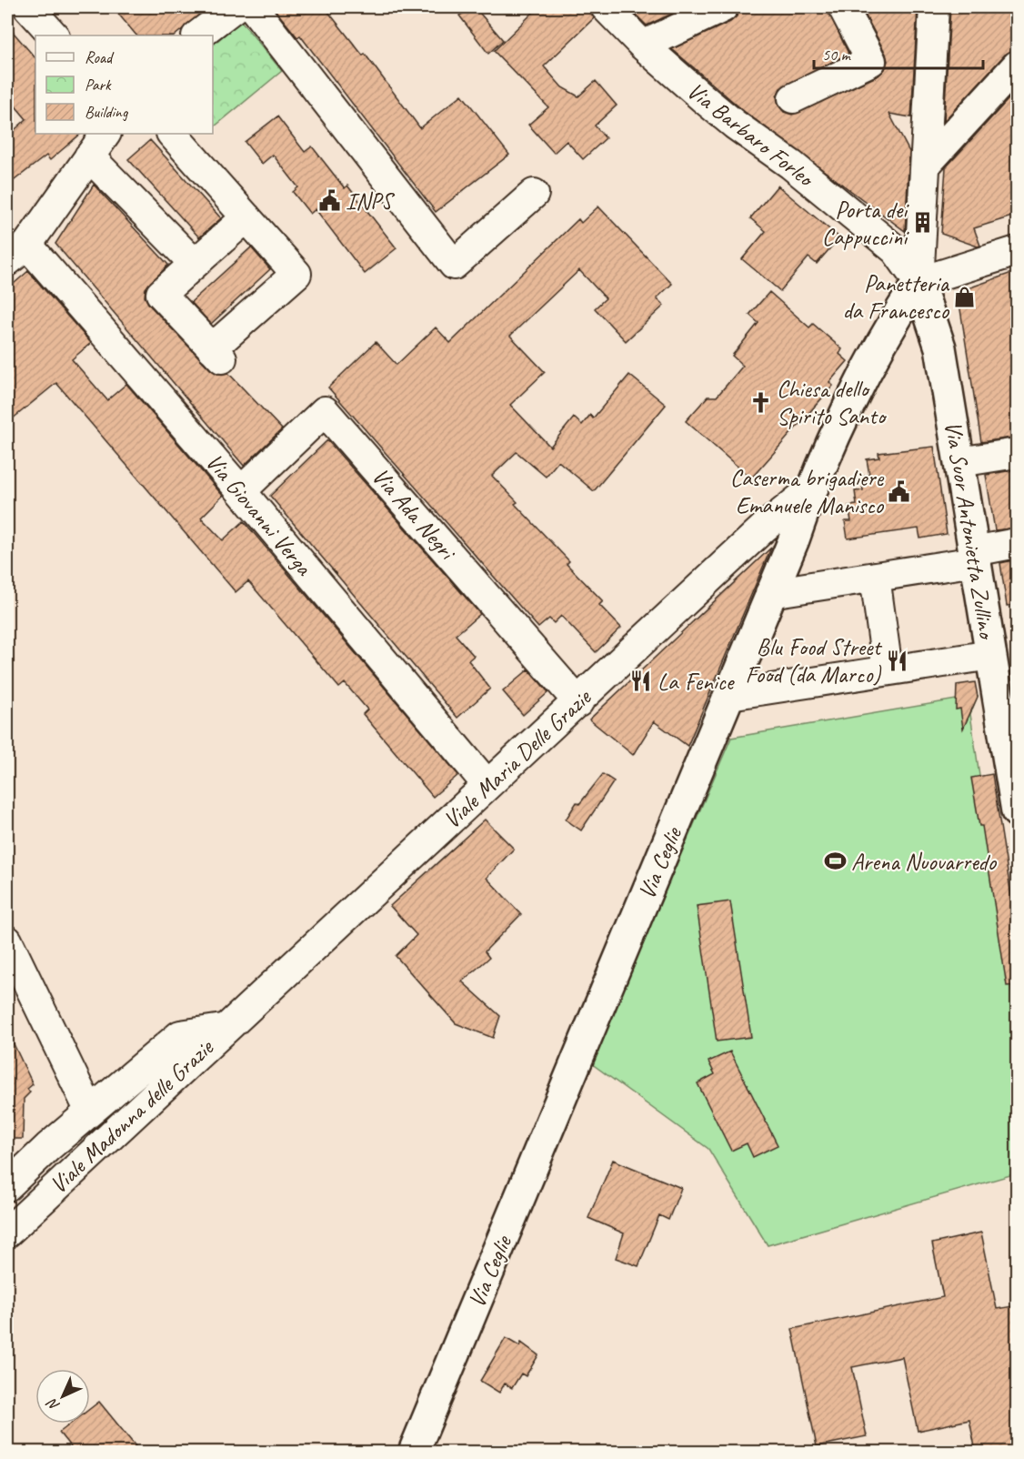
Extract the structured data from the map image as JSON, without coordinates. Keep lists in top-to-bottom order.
{
  "streets": {
    "main road": ["Via Suor Antonietta Zullino", "Via Ceglie"],
    "street": [
      "Via Barbaro Forleo",
      "Via Ada Negri",
      "Via Giovanni Verga",
      "Viale Maria Delle Grazie",
      "Viale Madonna delle Grazie"
    ]
  },
  "crossings": [
    ["Via Barbaro Forleo", "Via Suor Antonietta Zullino"],
    ["Via Barbaro Forleo", "Via Ceglie"],
    ["Via Ada Negri", "Via Giovanni Verga"],
    ["Via Ada Negri", "Viale Maria Delle Grazie"],
    ["Via Giovanni Verga", "Viale Maria Delle Grazie"],
    ["Via Suor Antonietta Zullino", "Via Ceglie"],
    ["Viale Maria Delle Grazie", "Via Ceglie"],
    ["Viale Maria Delle Grazie", "Viale Madonna delle Grazie"]
  ],
  "places": {
    "public building": ["INPS", "Caserma brigadiere Emanuele Manisco"],
    "building": ["Porta dei Cappuccini"],
    "shop": ["Panetteria da Francesco"],
    "church": ["Chiesa dello Spirito Santo"],
    "restaurant": ["Blu Food Street Food (da Marco)", "La Fenice"],
    "sports": ["Arena Nuovarredo"]
  },
  "legend": ["Road", "Park", "Building"],
  "scale_bar": "50 m",
  "north": "bottom left"
}
